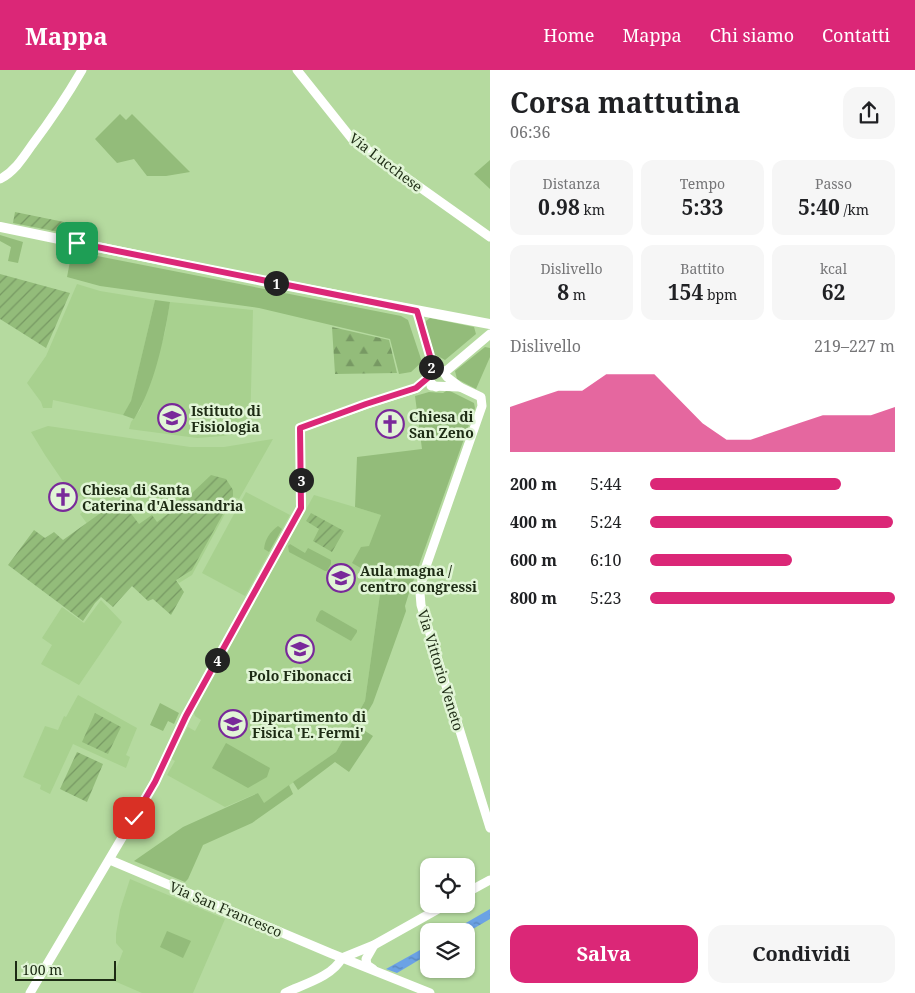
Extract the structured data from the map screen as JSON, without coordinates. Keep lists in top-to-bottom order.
{
  "streets": {
    "street": ["Via Lucchese", "Via Vittorio Veneto", "Via San Francesco"]
  },
  "places": {
    "school or university": [
      "Istituto di Fisiologia",
      "Aula magna / centro congressi",
      "Polo Fibonacci",
      "Dipartimento di Fisica 'E. Fermi'"
    ],
    "church": ["Chiesa di San Zeno", "Chiesa di Santa Caterina d'Alessandria"]
  },
  "scale_bar": "100 m",
  "page": {
    "header": "Mappa",
    "nav": [
      "Home",
      "Mappa",
      "Chi siamo",
      "Contatti"
    ],
    "heading": ["Corsa mattutina", "06:36"],
    "stats": [
      ["Distanza", "0.98 km"],
      ["Tempo", "5:33"],
      ["Passo", "5:40 /km"],
      ["Dislivello", "8 m"],
      ["Battito", "154 bpm"],
      ["kcal", "62"]
    ],
    "pins": [
      "1",
      "2",
      "3",
      "4"
    ],
    "chart": ["Dislivello", "219–227 m"],
    "list": [
      {
        "name": "200 m",
        "note": "5:44"
      },
      {
        "name": "400 m",
        "note": "5:24"
      },
      {
        "name": "600 m",
        "note": "6:10"
      },
      {
        "name": "800 m",
        "note": "5:23"
      }
    ],
    "buttons": ["Salva", "Condividi"],
    "scale": "100 m"
  }
}
